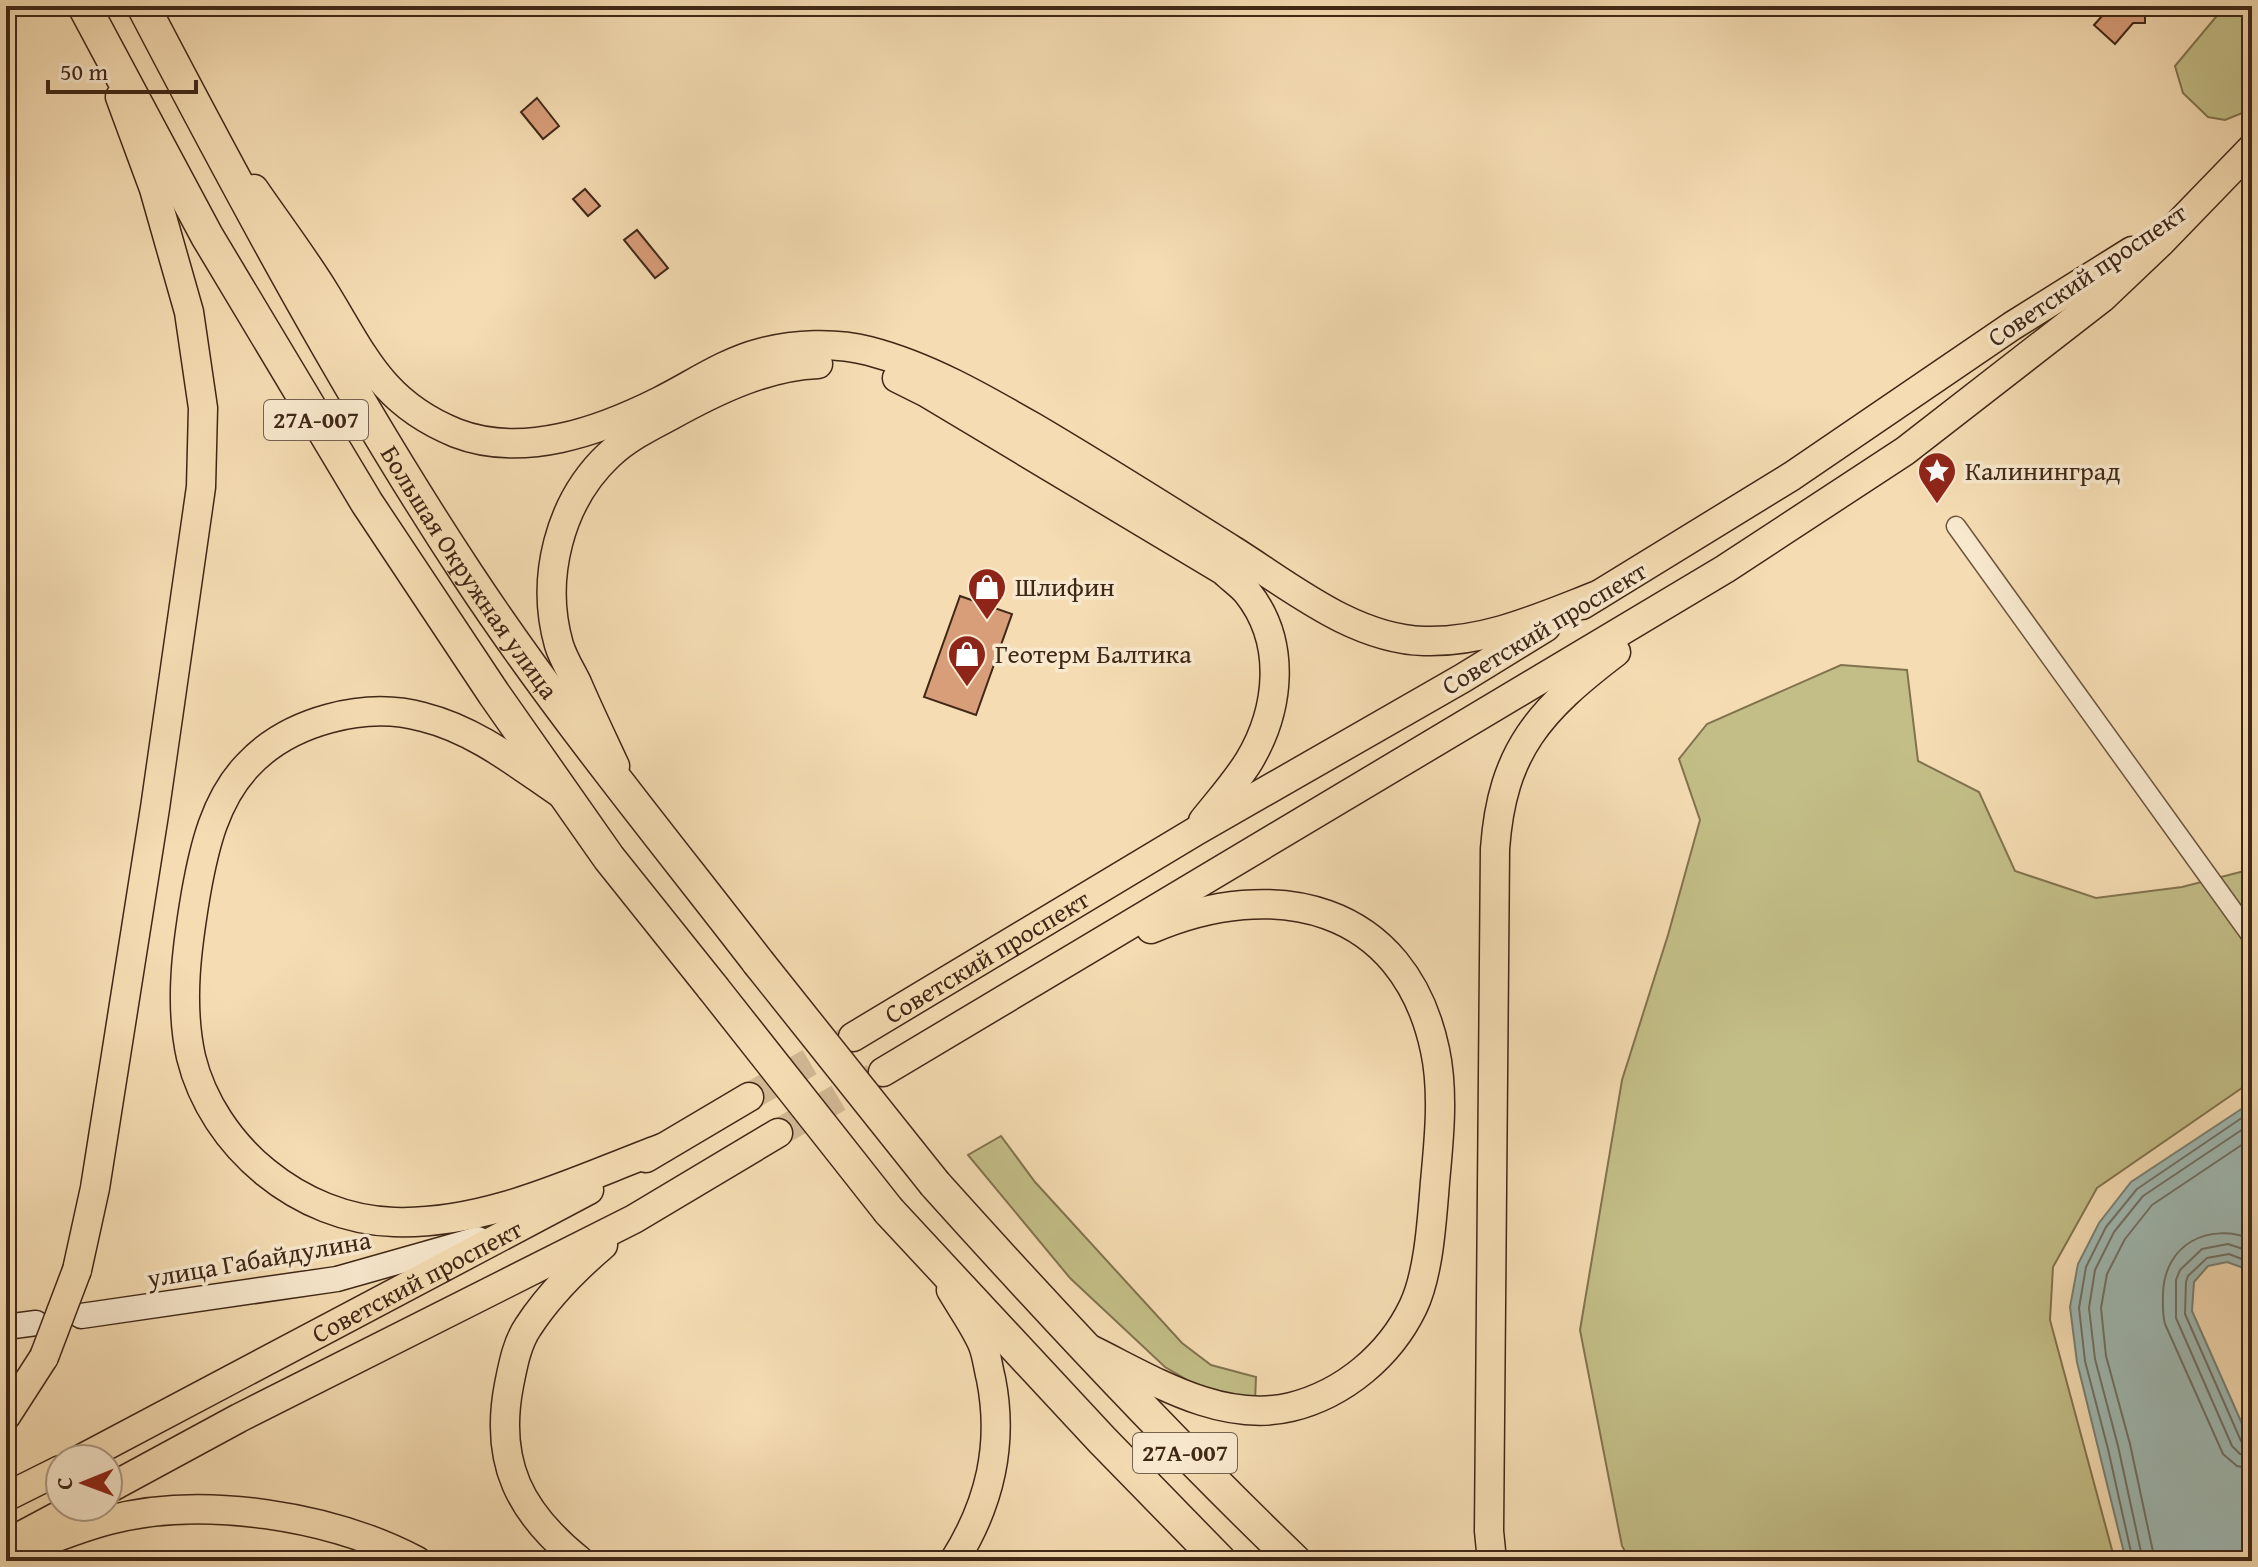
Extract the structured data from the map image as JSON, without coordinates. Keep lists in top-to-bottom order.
{
  "streets": {
    "highway": ["27А-007", "Большая Окружная улица"],
    "main road": ["Советский проспект", "улица Габайдулина"]
  },
  "crossings": [
    ["Советский проспект", "улица Габайдулина"],
    ["27А-007", "Большая Окружная улица"]
  ],
  "places": {
    "place": ["Калининград"],
    "shop": ["Шлифин", "Геотерм Балтика"]
  },
  "scale_bar": "50 m",
  "north": "left"
}
